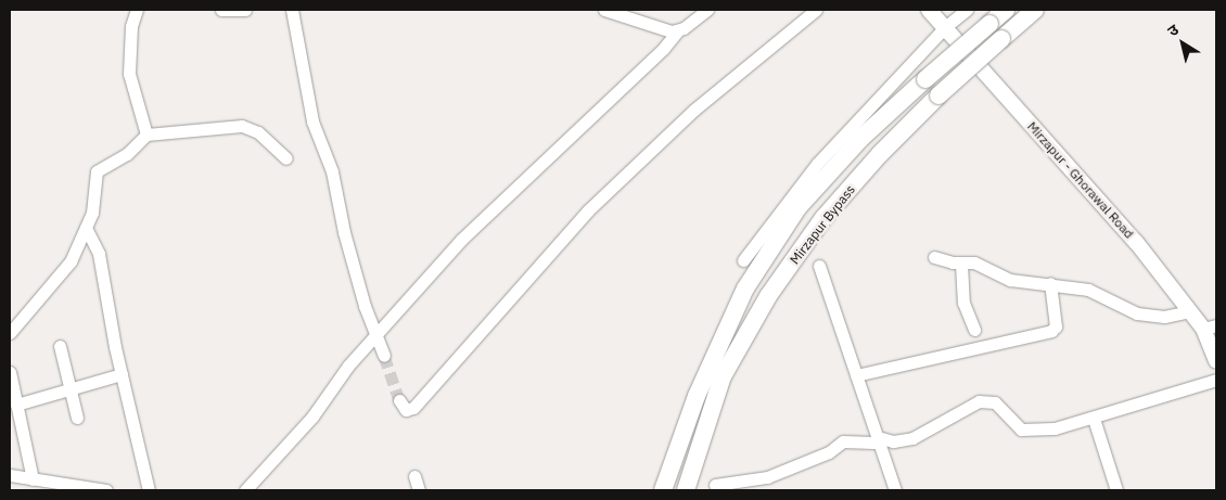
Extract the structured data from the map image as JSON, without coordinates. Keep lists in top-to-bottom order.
{
  "streets": {
    "highway": ["Mirzapur Bypass"],
    "main road": ["Mirzapur - Ghorawal Road"]
  },
  "north": "top left"
}
